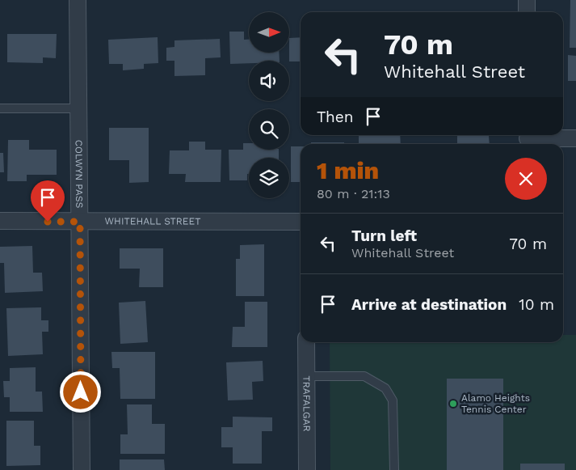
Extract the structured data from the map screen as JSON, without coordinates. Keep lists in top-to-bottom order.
{
  "streets": {
    "street": ["COLWYN PASS", "WHITEHALL STREET", "TRAFALGAR"]
  },
  "crossings": [
    ["COLWYN PASS", "WHITEHALL STREET"]
  ],
  "places": ["Alamo Heights Tennis Center"],
  "north": "right",
  "page": {
    "turn": ["70 m", "Whitehall Street"],
    "then": "Then",
    "heading": ["1 min", "80 m · 21:13"],
    "list": [
      {
        "name": "Turn left",
        "note": "Whitehall Street",
        "value": "70 m"
      },
      {
        "name": "Arrive at destination",
        "value": "10 m"
      }
    ]
  }
}
